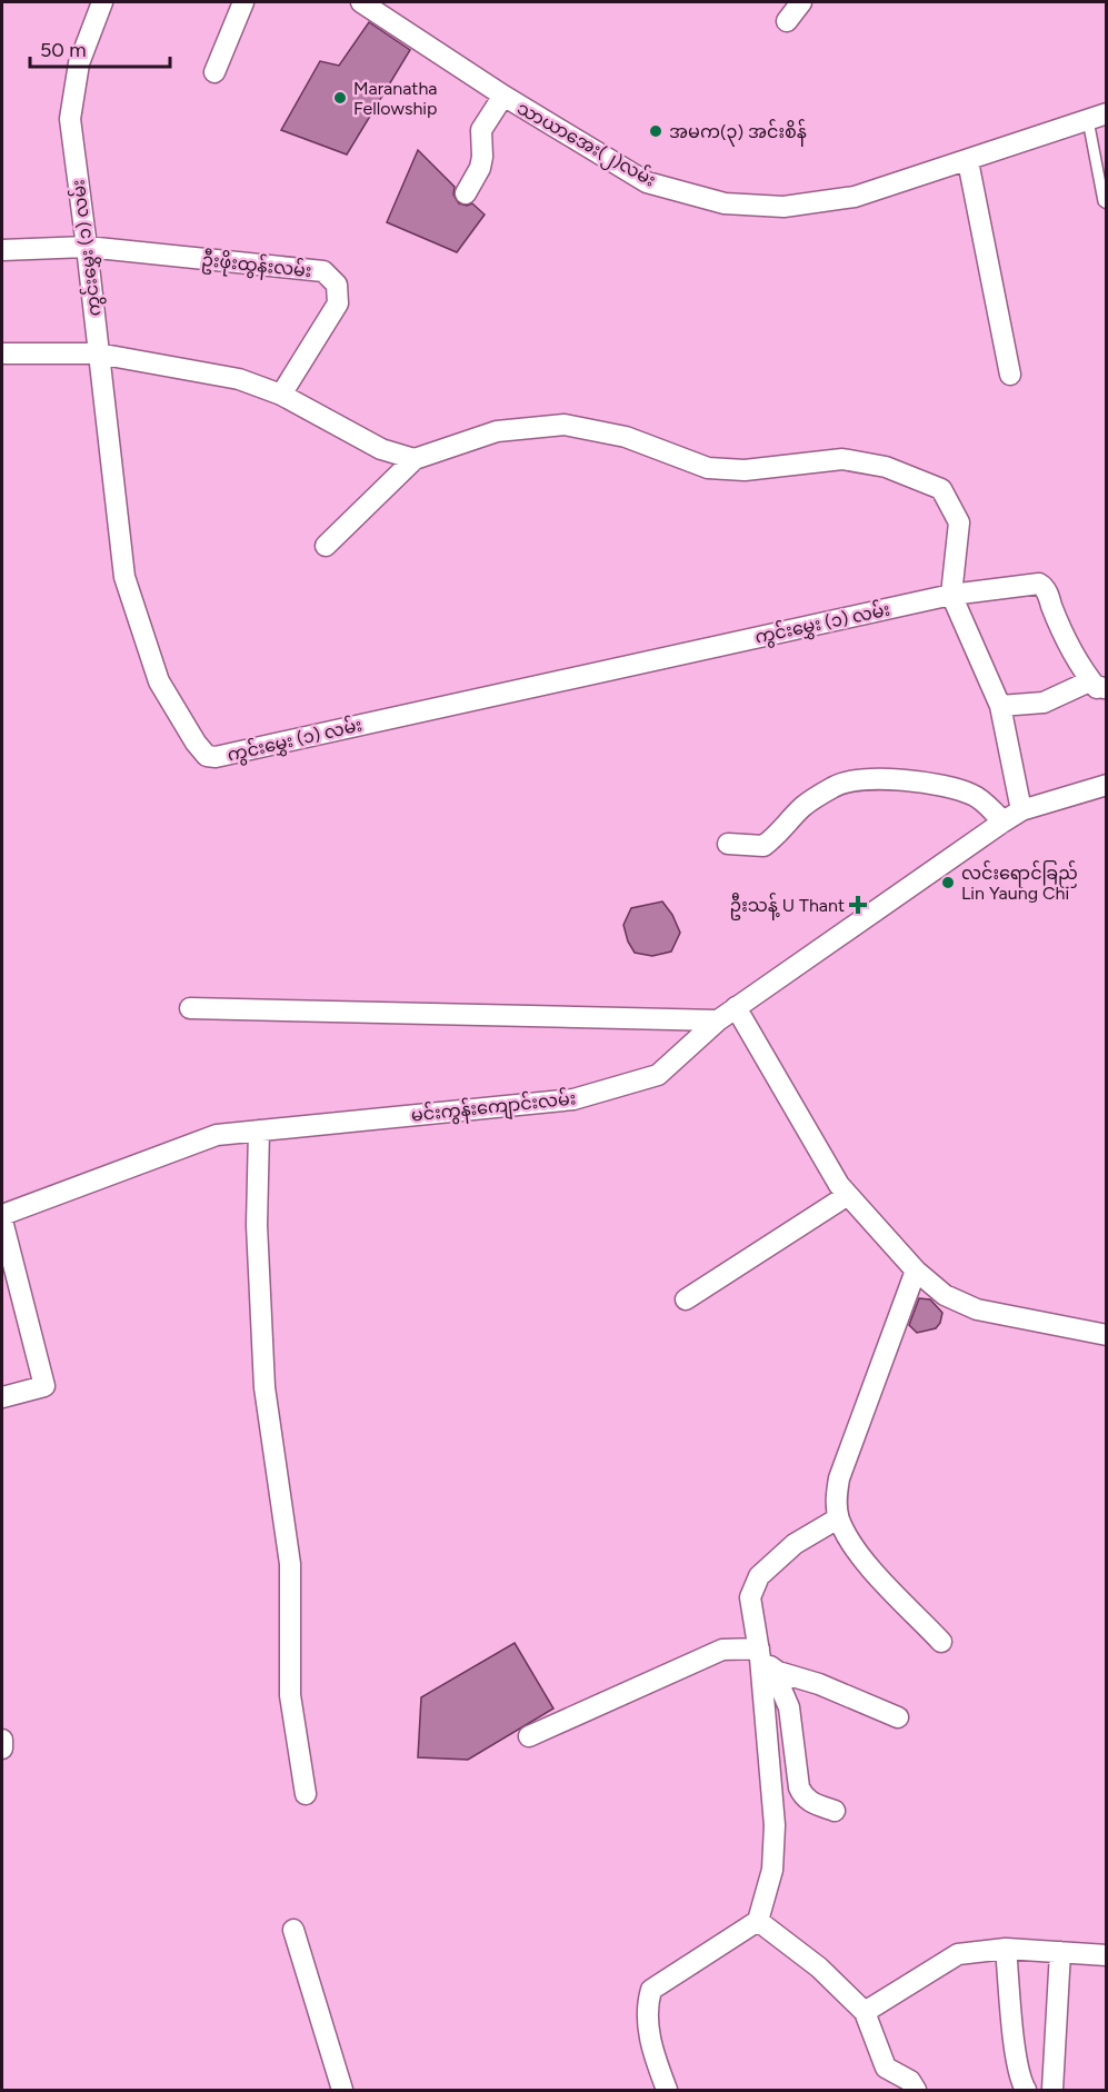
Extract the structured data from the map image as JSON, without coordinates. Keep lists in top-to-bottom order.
{
  "streets": {
    "street": [
      "သာယာအေး(၂)လမ်း",
      "ကွင်းမွှေး (၁) လမ်း",
      "ဦးဖိုးထွန်းလမ်း",
      "မင်းကွန်းကျောင်းလမ်း"
    ]
  },
  "crossings": [
    ["ကွင်းမွှေး (၁) လမ်း", "ဦးဖိုးထွန်းလမ်း"]
  ],
  "places": {
    "other": ["Maranatha Fellowship", "အမက(၃) အင်းစိန်", "လင်းရောင်ခြည် Lin Yaung Chi"],
    "health": ["ဦးသန့် U Thant"]
  },
  "scale_bar": "50 m"
}
